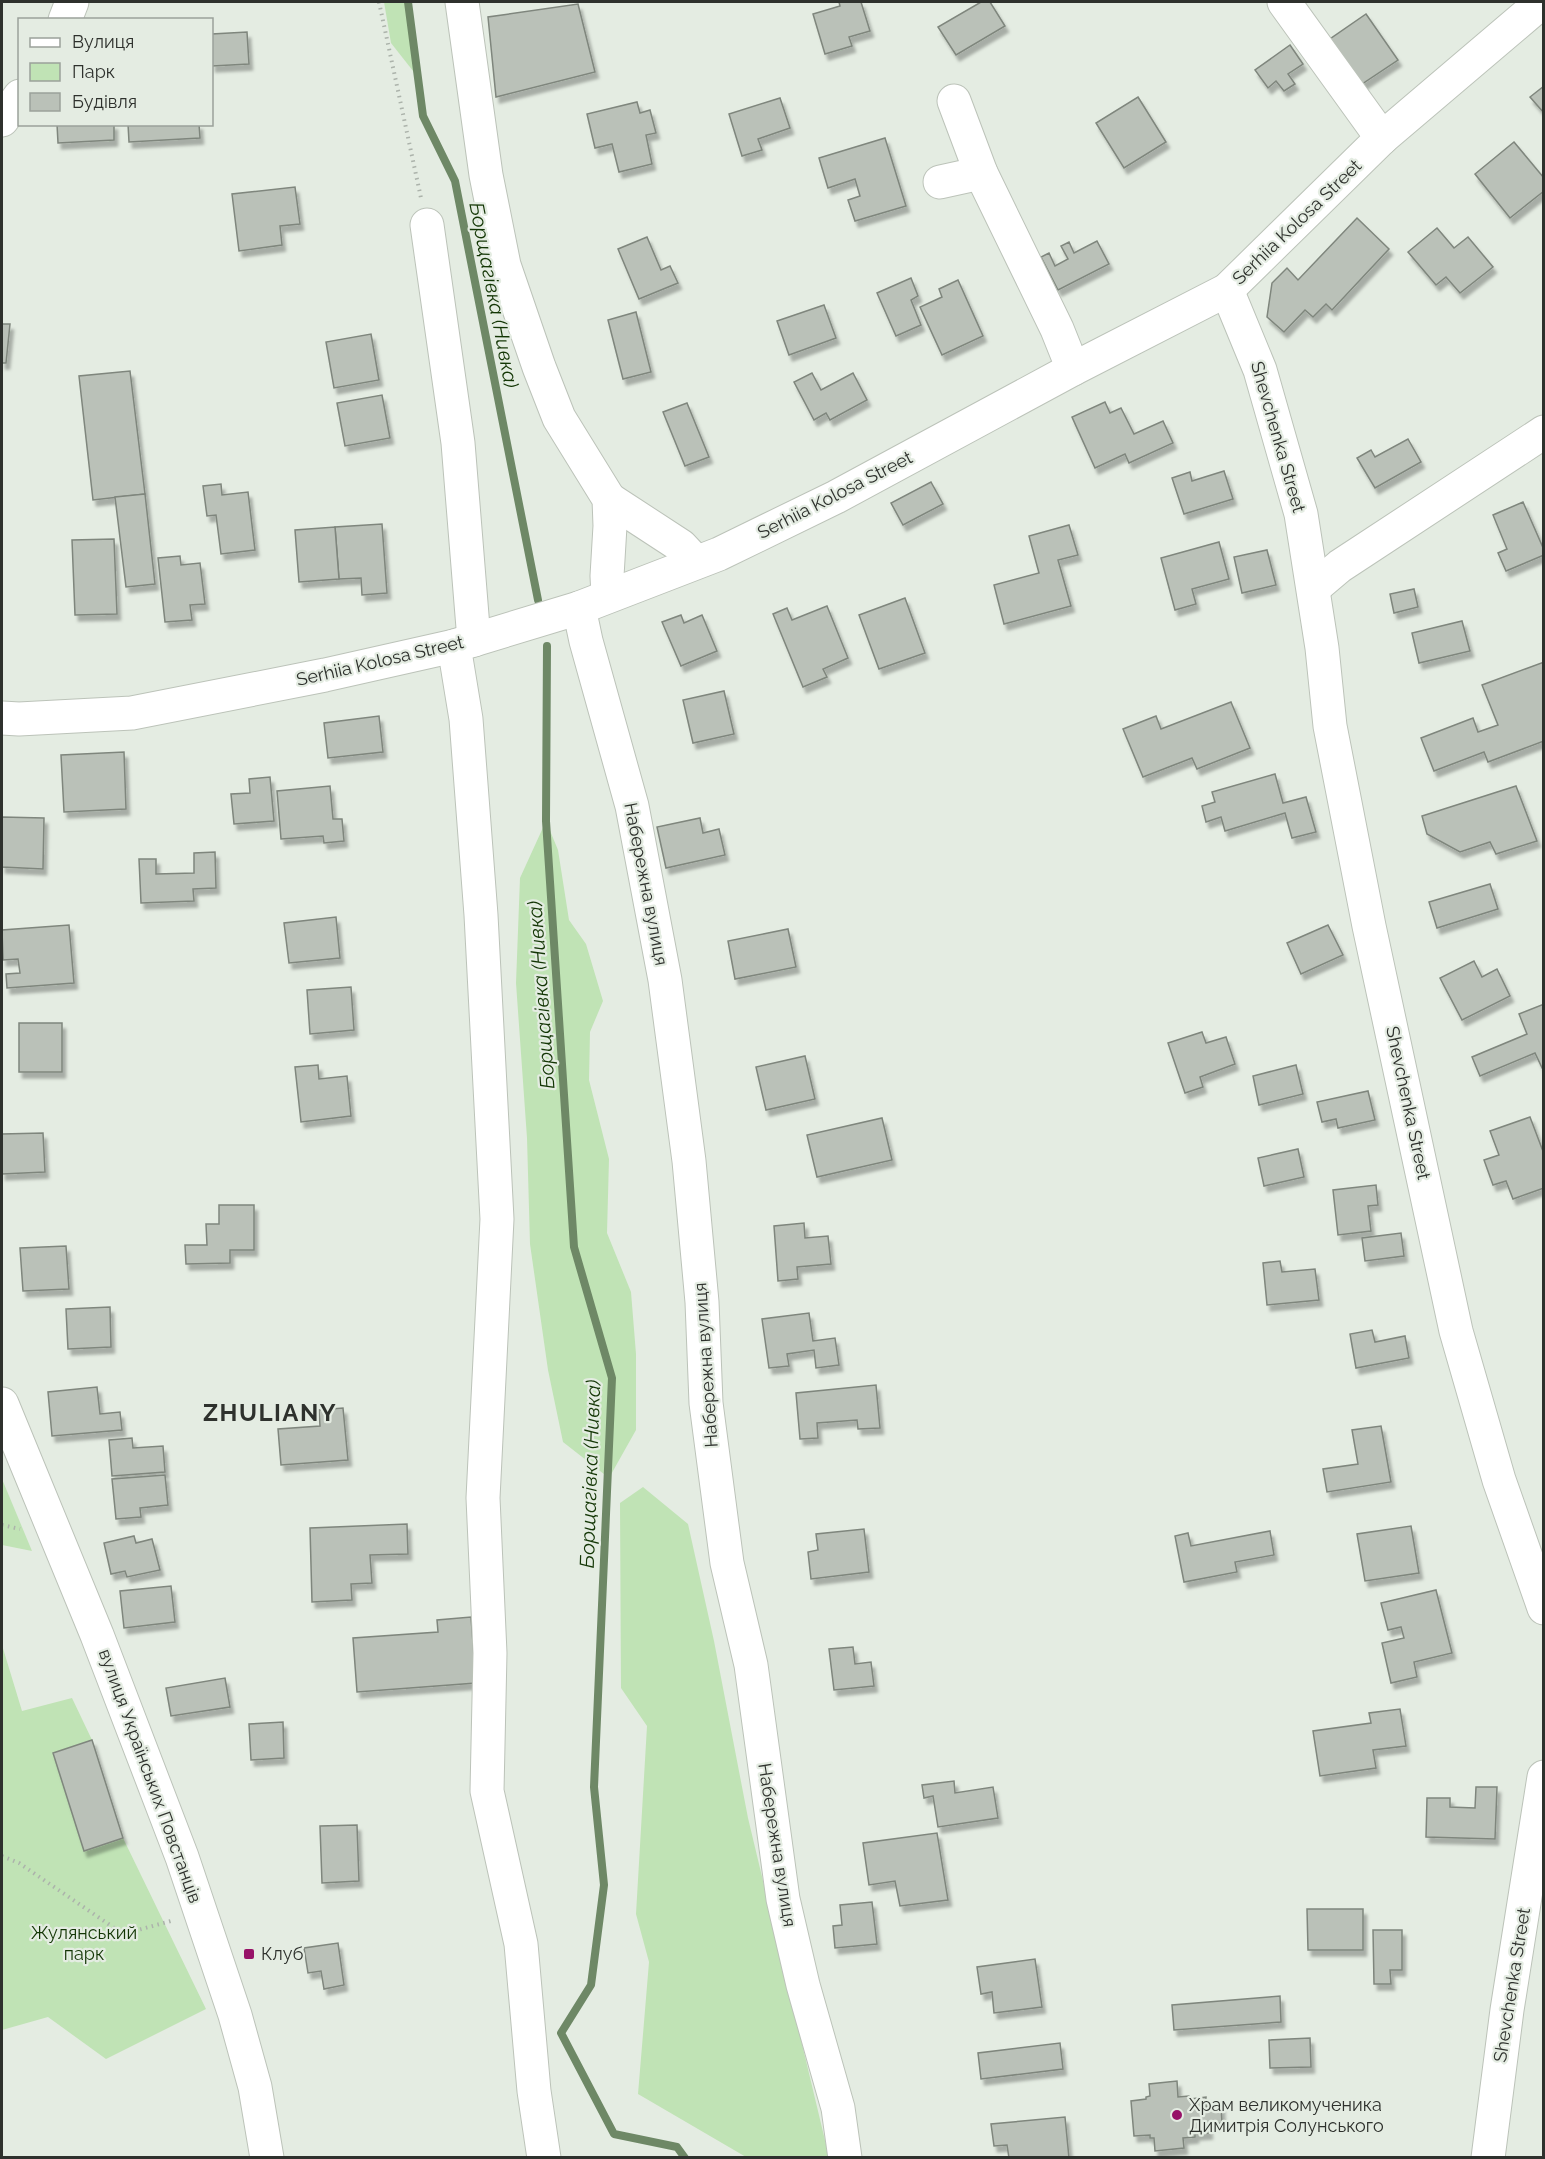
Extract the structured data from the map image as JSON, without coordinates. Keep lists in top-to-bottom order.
{
  "streets": {
    "street": [
      "Serhiia Kolosa Street",
      "Shevchenka Street",
      "Набережна вулиця",
      "вулиця Українських Повстанців"
    ]
  },
  "crossings": [
    ["Serhiia Kolosa Street", "Shevchenka Street"],
    ["Serhiia Kolosa Street", "Набережна вулиця"]
  ],
  "districts": ["ZHULIANY"],
  "water": ["Борщагівка (Нивка)"],
  "parks": ["Жулянський парк"],
  "places": {
    "transit": ["Клуб"],
    "other": ["Храм великомученика Димитрія Солунського"]
  },
  "legend": ["Вулиця", "Парк", "Будівля"]
}
